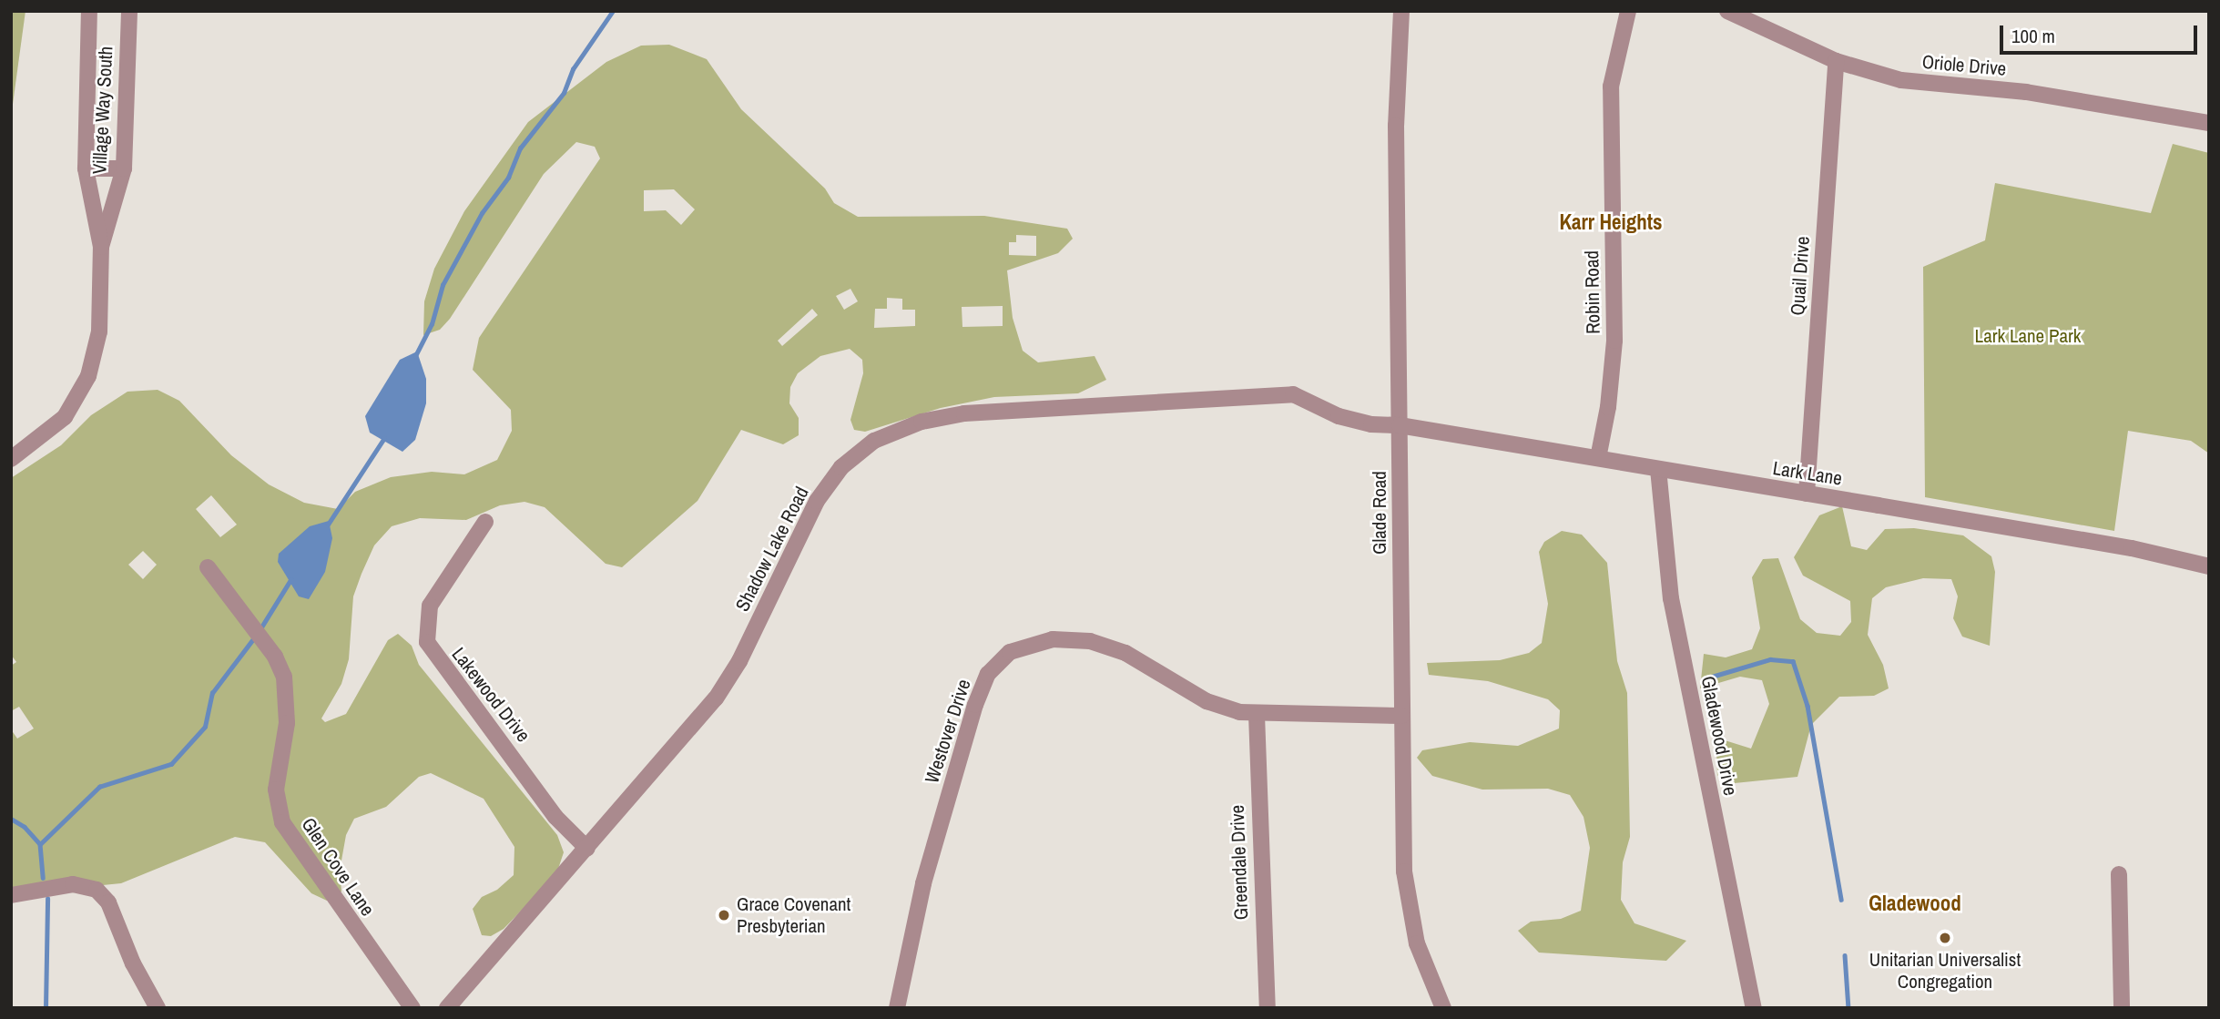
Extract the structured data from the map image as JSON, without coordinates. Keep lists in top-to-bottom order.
{
  "streets": {
    "street": [
      "Oriole Drive",
      "Village Way South",
      "Quail Drive",
      "Robin Road",
      "Lark Lane",
      "Glade Road",
      "Shadow Lake Road",
      "Lakewood Drive",
      "Westover Drive",
      "Gladewood Drive",
      "Greendale Drive",
      "Glen Cove Lane"
    ]
  },
  "crossings": [
    ["Oriole Drive", "Quail Drive"],
    ["Quail Drive", "Lark Lane"],
    ["Robin Road", "Lark Lane"],
    ["Lark Lane", "Glade Road"],
    ["Lark Lane", "Shadow Lake Road"],
    ["Lark Lane", "Gladewood Drive"],
    ["Glade Road", "Shadow Lake Road"],
    ["Glade Road", "Westover Drive"],
    ["Shadow Lake Road", "Lakewood Drive"],
    ["Westover Drive", "Greendale Drive"]
  ],
  "districts": ["Karr Heights", "Gladewood"],
  "parks": ["Lark Lane Park"],
  "places": ["Grace Covenant Presbyterian", "Unitarian Universalist Congregation"],
  "scale_bar": "100 m"
}
